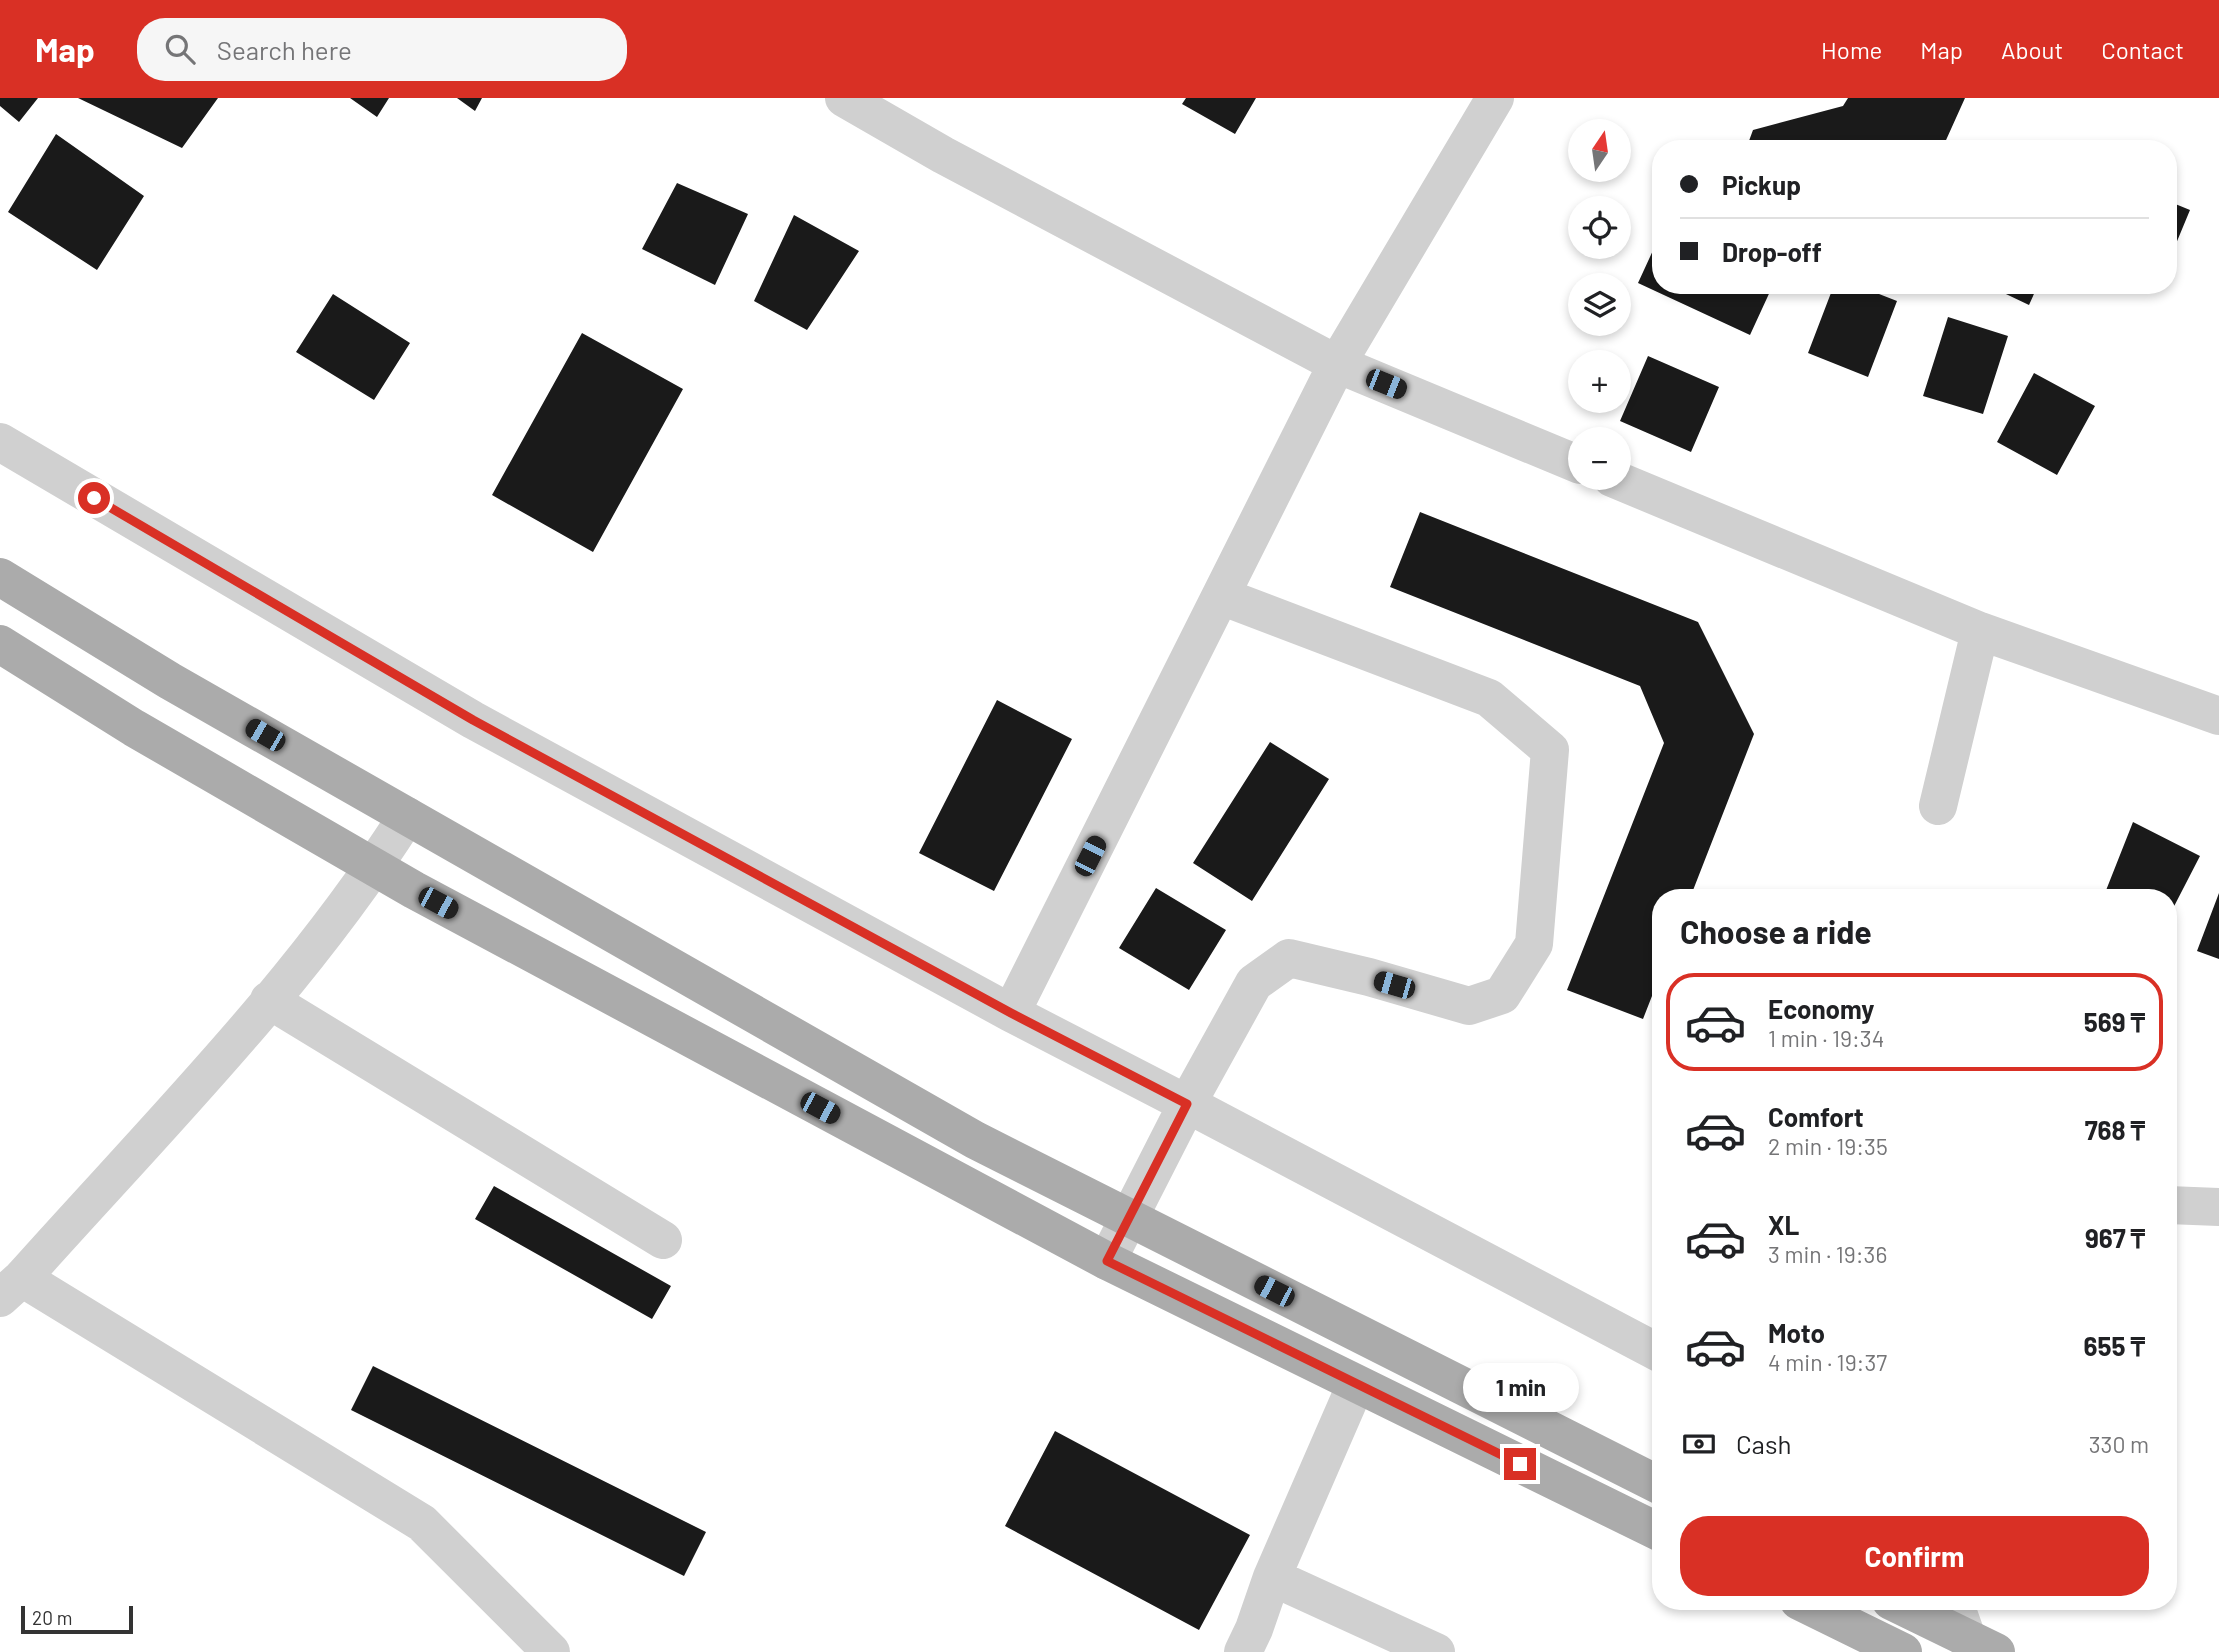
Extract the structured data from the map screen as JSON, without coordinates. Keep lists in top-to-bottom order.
{
  "scale_bar": "20 m",
  "north": "top",
  "page": {
    "header": "Map",
    "search": "Search here",
    "nav": [
      "Home",
      "Map",
      "About",
      "Contact"
    ],
    "map_buttons": ["+", "−"],
    "banner": ["Pickup", "Drop-off"],
    "heading": "Choose a ride",
    "list": [
      {
        "name": "Economy",
        "note": "1 min · 19:34",
        "value": "569 ₸"
      },
      {
        "name": "Comfort",
        "note": "2 min · 19:35",
        "value": "768 ₸"
      },
      {
        "name": "XL",
        "note": "3 min · 19:36",
        "value": "967 ₸"
      },
      {
        "name": "Moto",
        "note": "4 min · 19:37",
        "value": "655 ₸"
      }
    ],
    "bubble": "1 min",
    "pay": ["Cash", "330 m"],
    "buttons": "Confirm",
    "scale": "20 m"
  }
}
